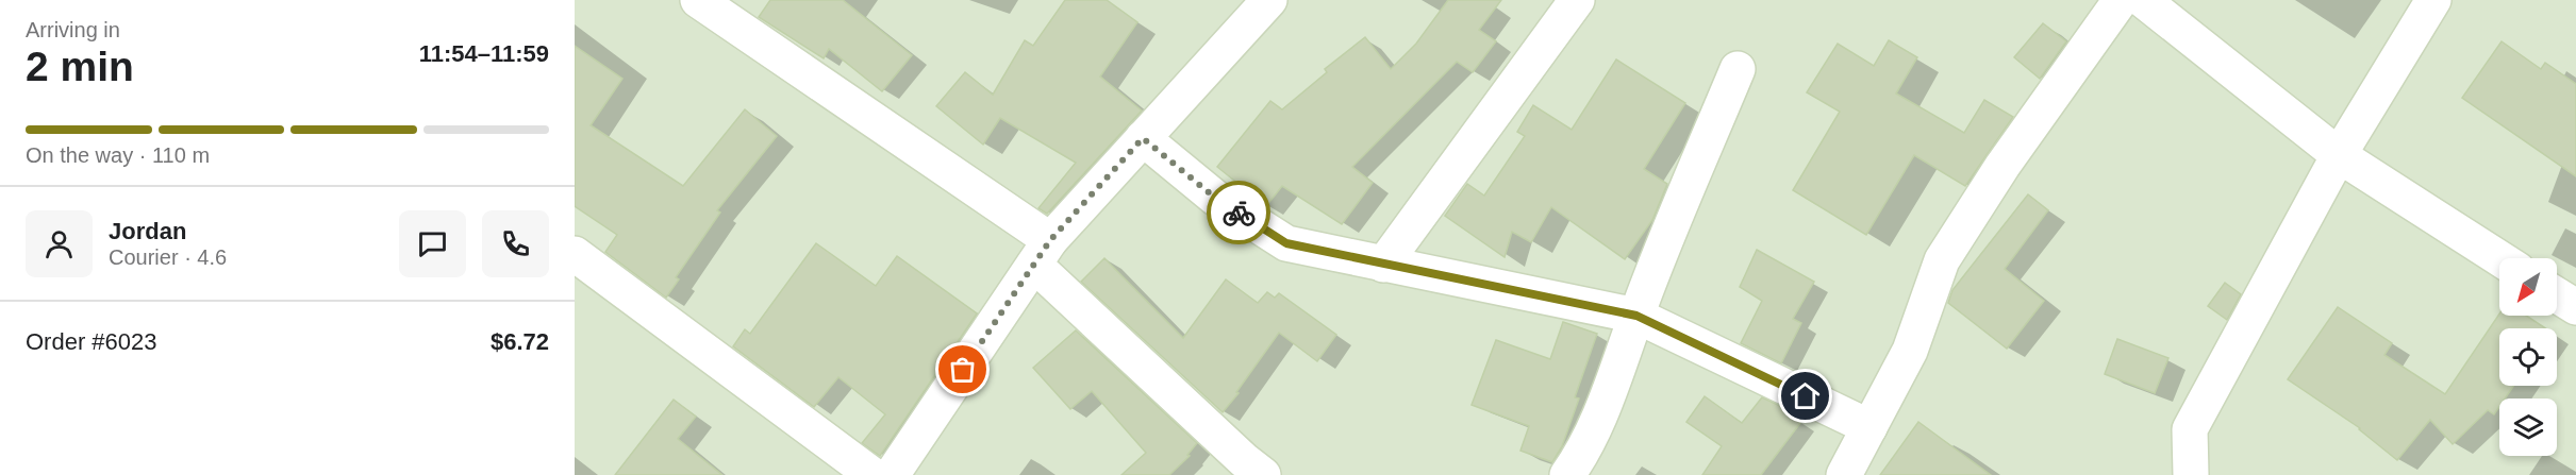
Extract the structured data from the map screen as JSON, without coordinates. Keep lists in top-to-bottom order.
{
  "north": "bottom left",
  "page": {
    "heading": ["2 min", "Arriving in", "11:54–11:59"],
    "panel": [
      "Jordan",
      "Courier · 4.6",
      "Order #6023",
      "$6.72"
    ],
    "bar": "On the way · 110 m"
  }
}
